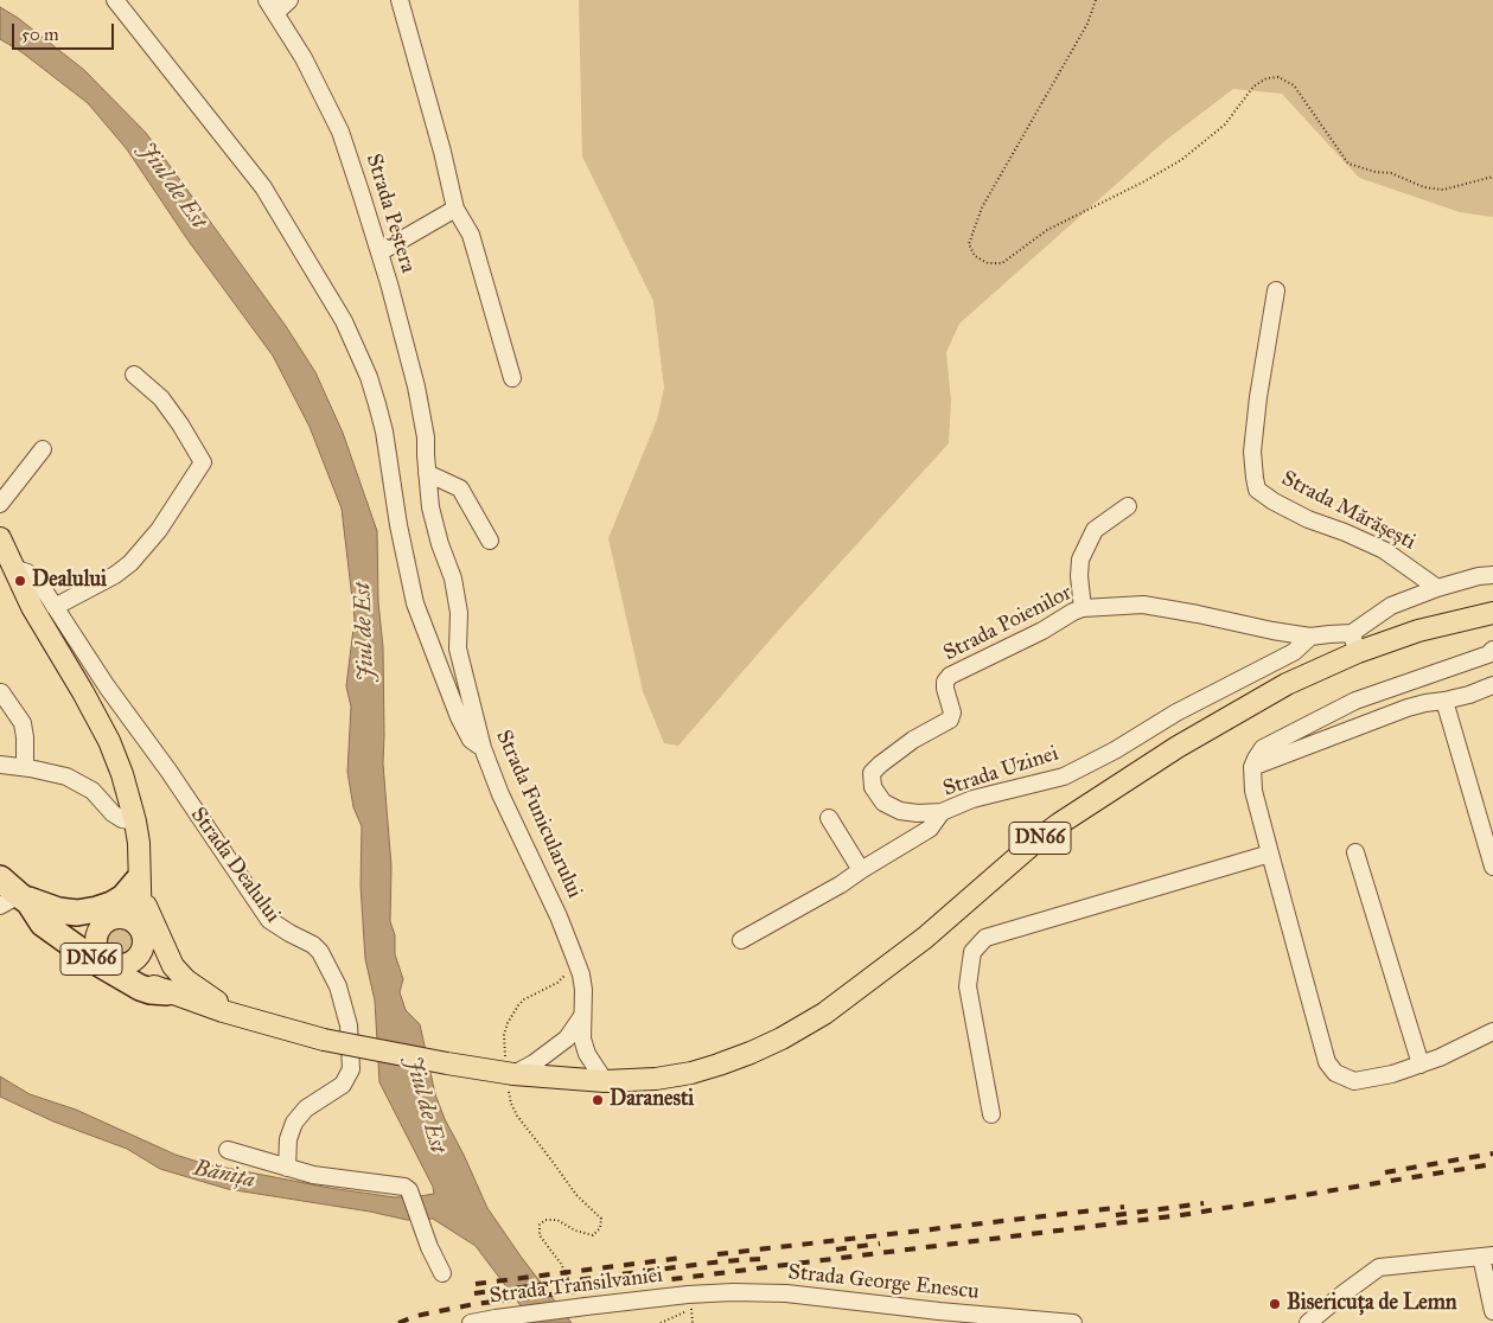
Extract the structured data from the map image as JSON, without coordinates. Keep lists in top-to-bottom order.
{
  "streets": {
    "highway": ["DN66"],
    "street": [
      "Strada Peștera",
      "Strada Mărășești",
      "Strada Poienilor",
      "Strada Uzinei",
      "Strada Funicularului",
      "Strada Dealului",
      "Strada George Enescu",
      "Strada Transilvaniei"
    ]
  },
  "crossings": [
    ["Strada Peștera", "Strada Funicularului"],
    ["Strada Poienilor", "Strada Uzinei"],
    ["Strada Poienilor", "DN66"],
    ["Strada Funicularului", "DN66"],
    ["Strada George Enescu", "Strada Transilvaniei"]
  ],
  "water": ["Jiul de Est", "Bănița"],
  "places": ["Dealului", "Daranesti", "Bisericuța de Lemn"],
  "scale_bar": "50 m"
}
